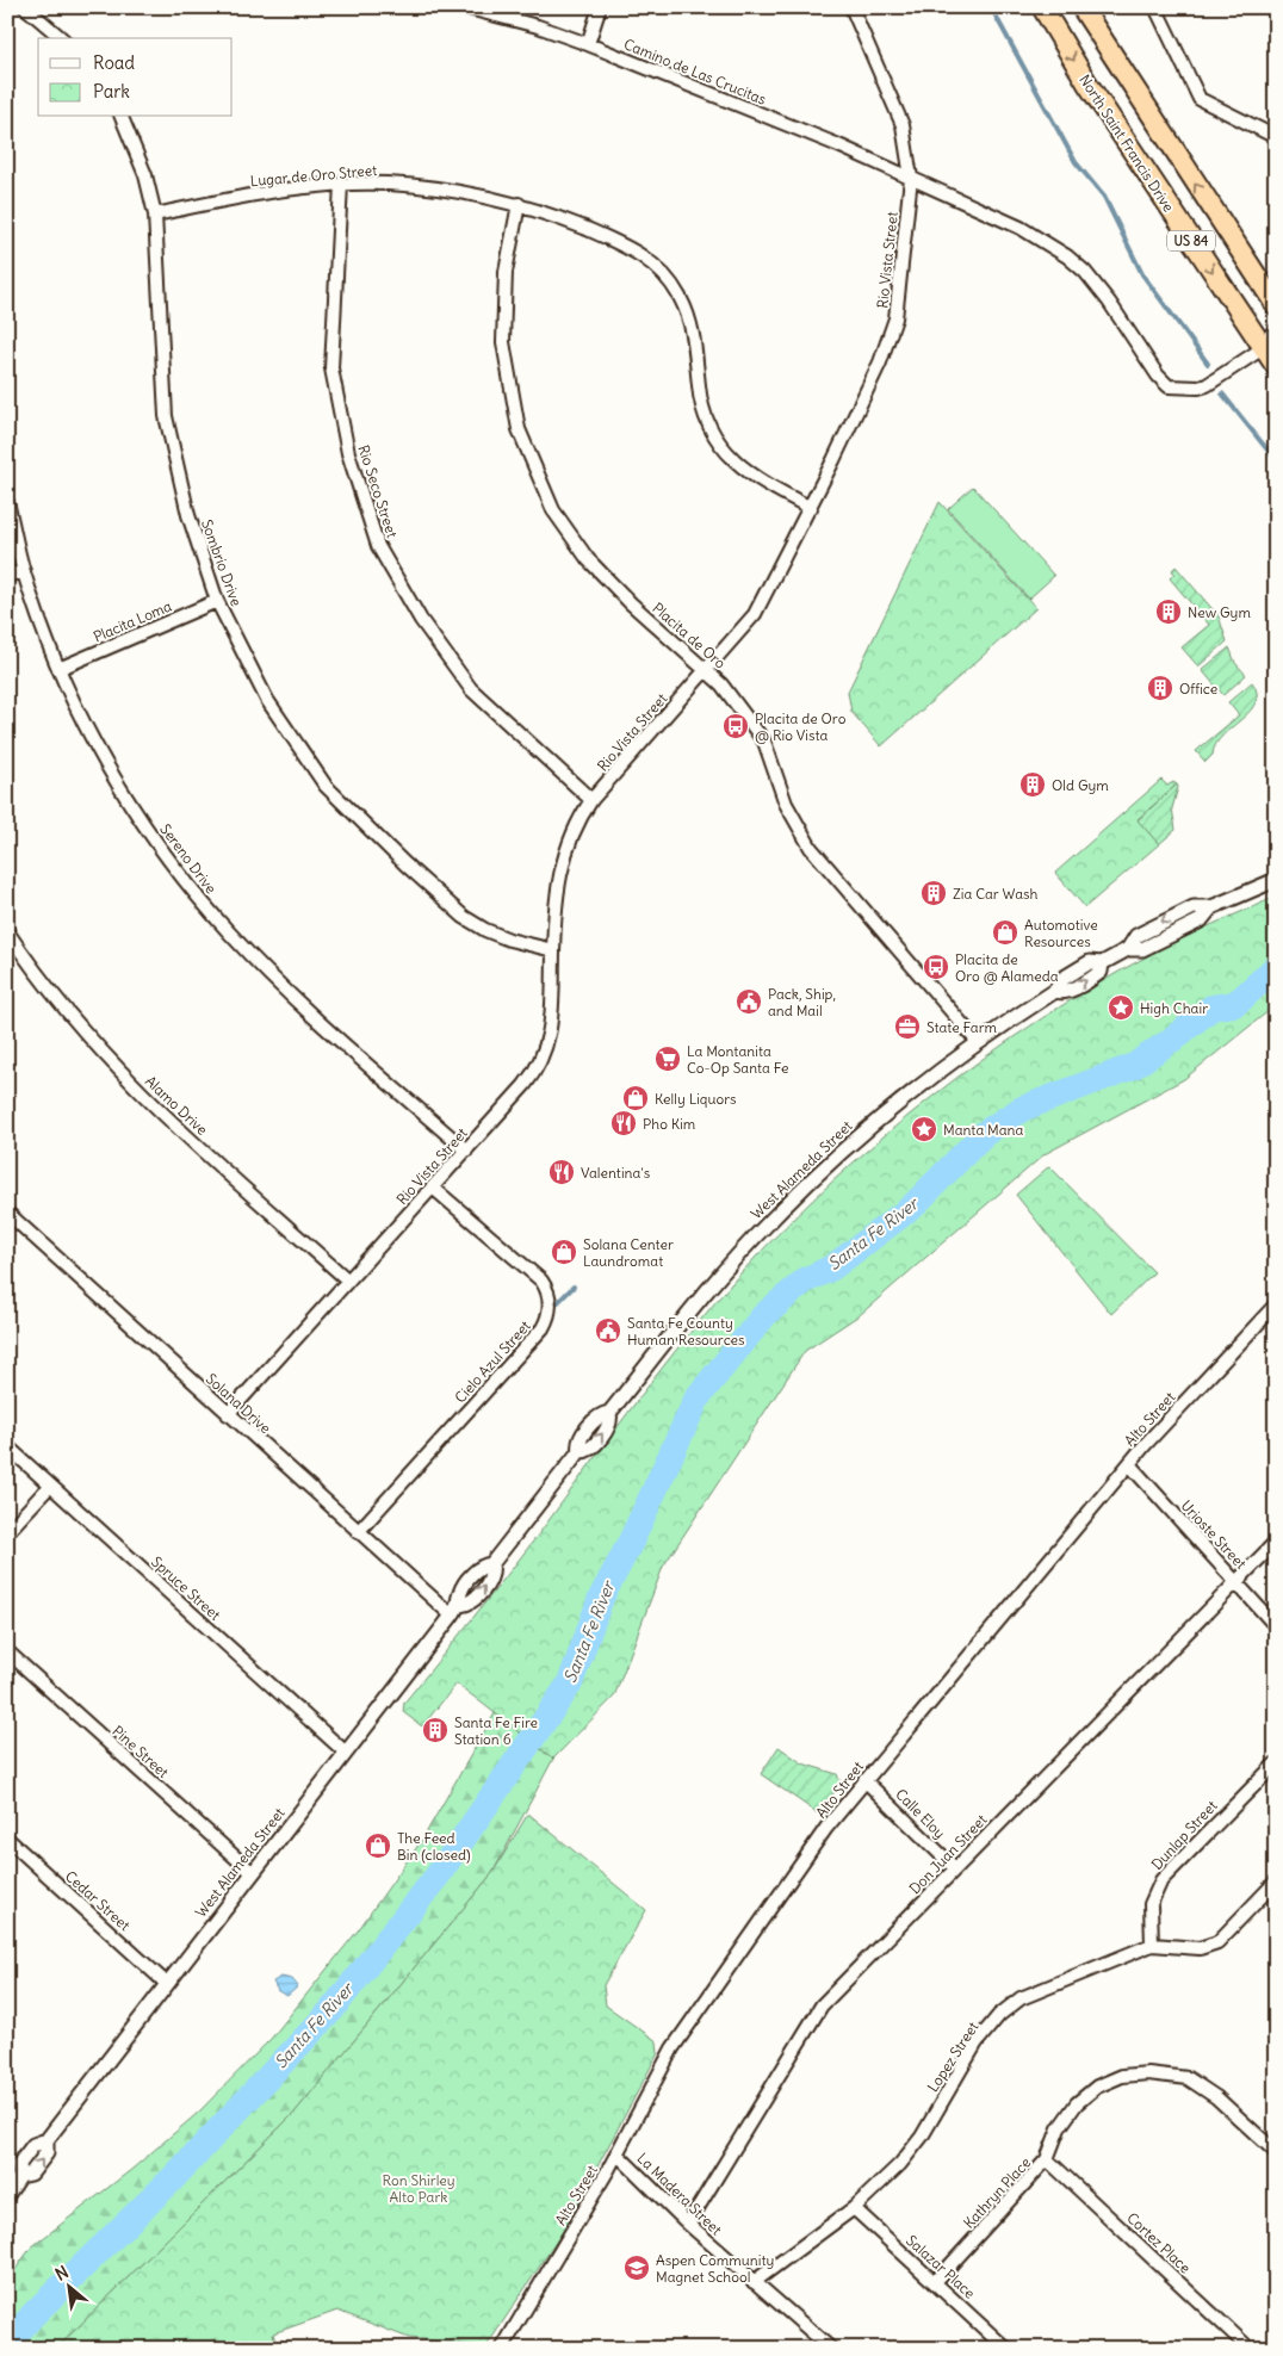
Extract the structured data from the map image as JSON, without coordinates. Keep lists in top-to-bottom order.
{
  "streets": {
    "highway": ["North Saint Francis Drive", "US 84"],
    "street": [
      "Camino de Las Crucitas",
      "Lugar de Oro Street",
      "Rio Vista Street",
      "Rio Seco Street",
      "Sombrio Drive",
      "Placita Loma",
      "Placita de Oro",
      "Sereno Drive",
      "Alamo Drive",
      "West Alameda Street",
      "Cielo Azul Street",
      "Solana Drive",
      "Alto Street",
      "Urioste Street",
      "Spruce Street",
      "Pine Street",
      "Calle Eloy",
      "Dunlap Street",
      "Don Juan Street",
      "Cedar Street",
      "Lopez Street",
      "Kathryn Place",
      "La Madera Street",
      "Cortez Place",
      "Salazar Place"
    ]
  },
  "crossings": [
    ["Camino de Las Crucitas", "Rio Vista Street"],
    ["Lugar de Oro Street", "Rio Vista Street"],
    ["Lugar de Oro Street", "Rio Seco Street"],
    ["Lugar de Oro Street", "Sombrio Drive"],
    ["Lugar de Oro Street", "Placita de Oro"],
    ["Rio Vista Street", "Rio Seco Street"],
    ["Rio Vista Street", "Sombrio Drive"],
    ["Rio Vista Street", "Placita de Oro"],
    ["Rio Vista Street", "Sereno Drive"],
    ["Rio Vista Street", "Alamo Drive"],
    ["Rio Vista Street", "Cielo Azul Street"],
    ["Rio Vista Street", "Solana Drive"],
    ["Sombrio Drive", "Placita Loma"],
    ["Placita Loma", "Sereno Drive"],
    ["Placita de Oro", "West Alameda Street"],
    ["West Alameda Street", "Solana Drive"],
    ["West Alameda Street", "Spruce Street"],
    ["West Alameda Street", "Pine Street"],
    ["West Alameda Street", "Cedar Street"],
    ["Cielo Azul Street", "Solana Drive"],
    ["Alto Street", "Urioste Street"],
    ["Alto Street", "Calle Eloy"],
    ["Alto Street", "La Madera Street"],
    ["Urioste Street", "Don Juan Street"],
    ["Calle Eloy", "Don Juan Street"],
    ["Dunlap Street", "Lopez Street"],
    ["Don Juan Street", "La Madera Street"],
    ["Lopez Street", "La Madera Street"],
    ["Lopez Street", "Salazar Place"],
    ["Kathryn Place", "Cortez Place"],
    ["Kathryn Place", "Salazar Place"]
  ],
  "water": ["Santa Fe River"],
  "parks": ["Ron Shirley Alto Park"],
  "places": {
    "building": [
      "New Gym",
      "Office",
      "Old Gym",
      "Zia Car Wash",
      "Santa Fe Fire Station 6"
    ],
    "bus stop": ["Placita de Oro @ Rio Vista", "Placita de Oro @ Alameda"],
    "shop": [
      "Automotive Resources",
      "Kelly Liquors",
      "Solana Center Laundromat",
      "The Feed Bin (closed)"
    ],
    "public building": ["Pack, Ship, and Mail", "Santa Fe County Human Resources"],
    "place": ["High Chair", "Manta Mana"],
    "office": ["State Farm"],
    "supermarket": ["La Montanita Co-Op Santa Fe"],
    "restaurant": ["Pho Kim", "Valentina's"],
    "school or university": ["Aspen Community Magnet School"]
  },
  "legend": ["Road", "Park"],
  "north": "top left"
}
